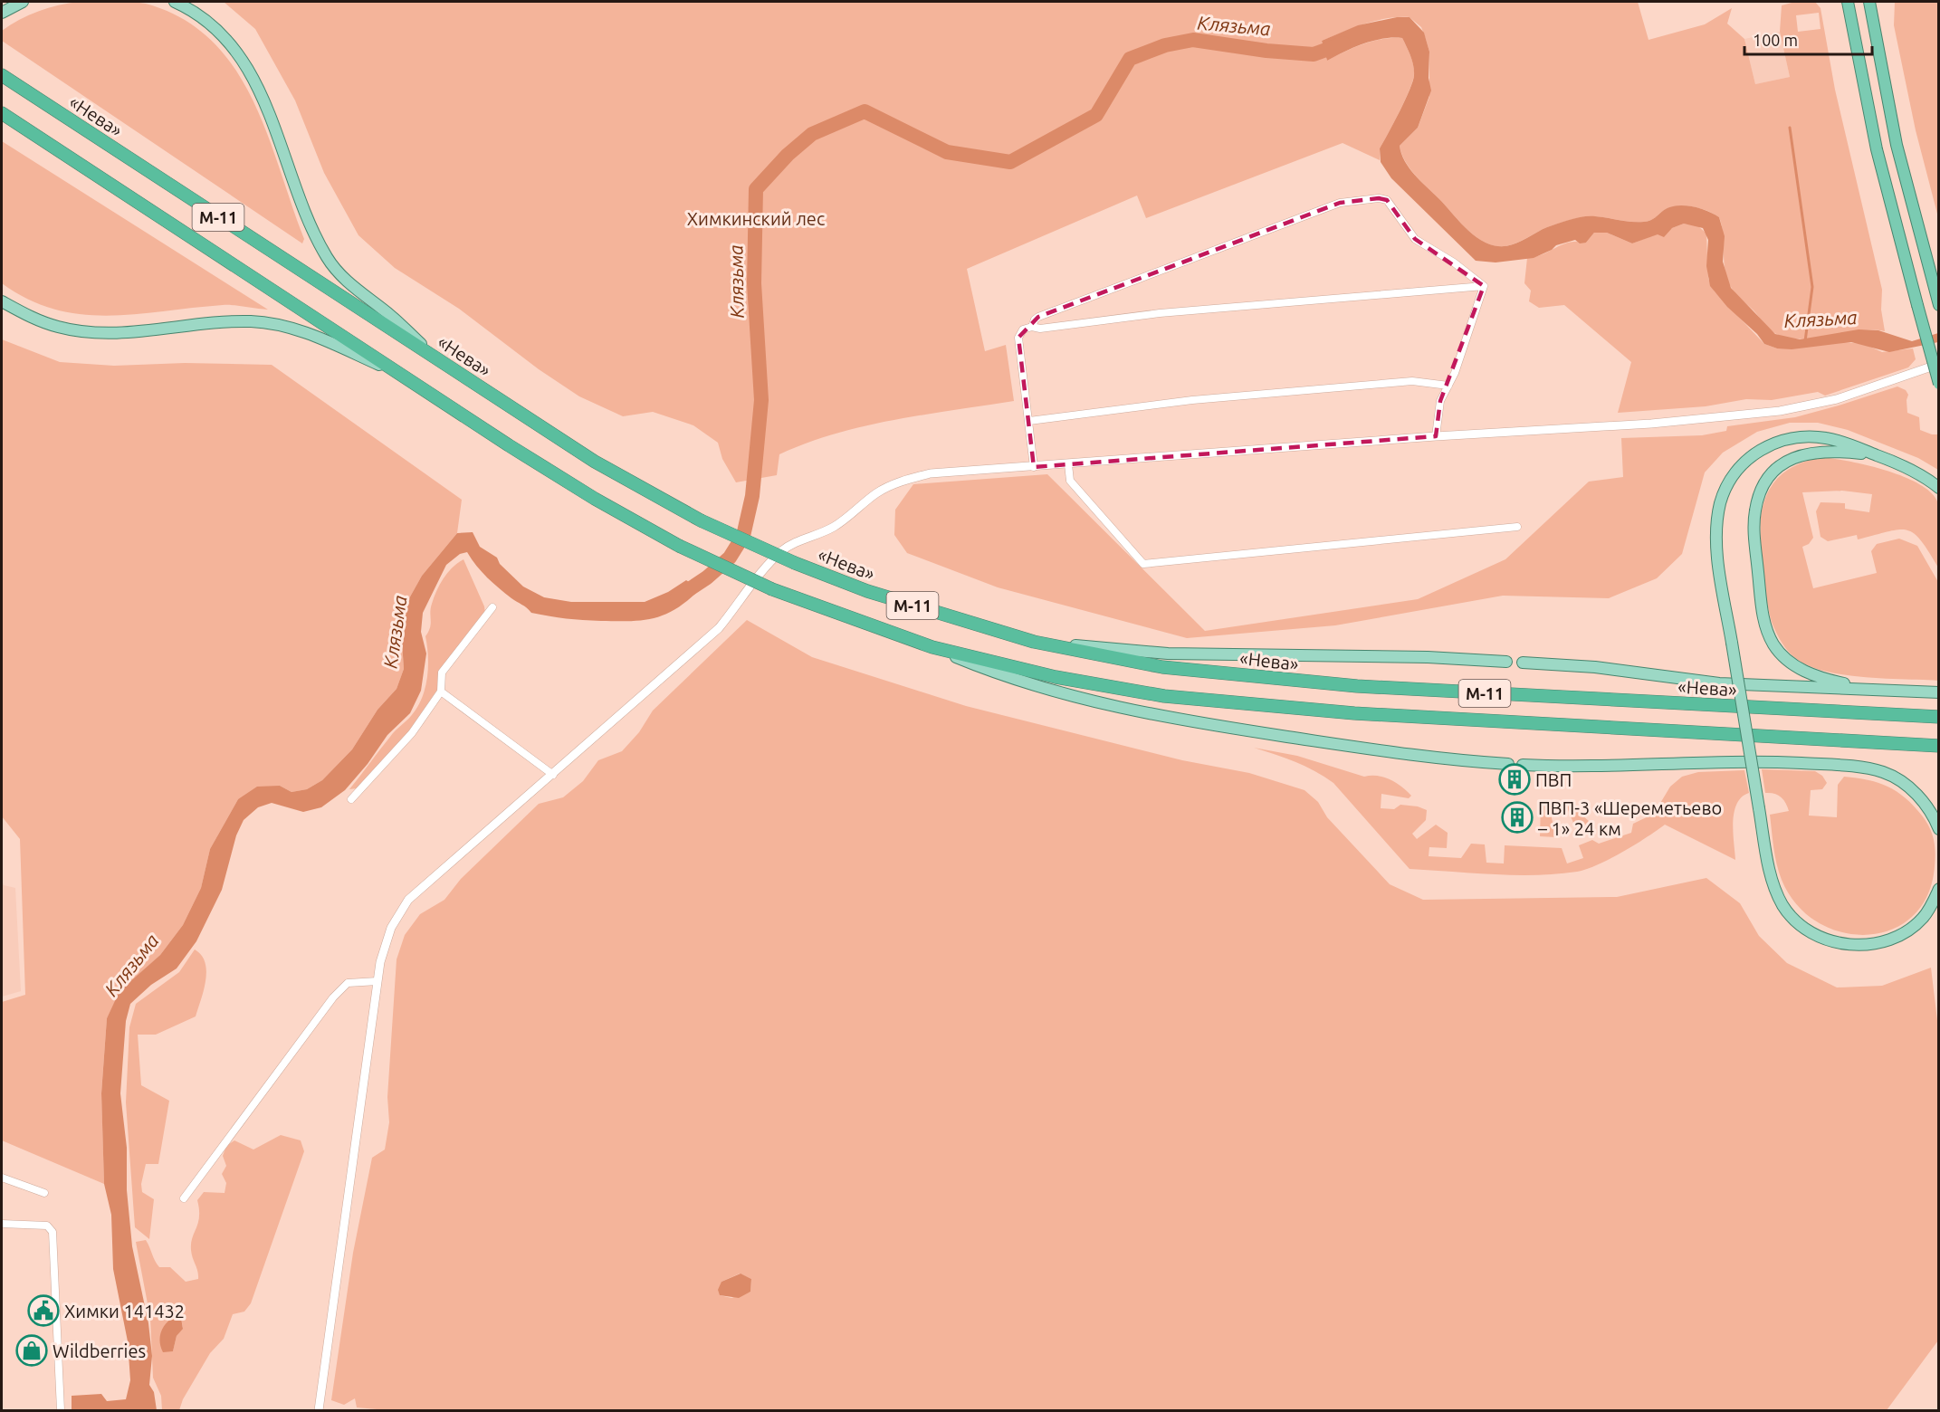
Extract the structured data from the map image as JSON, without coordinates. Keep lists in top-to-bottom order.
{
  "streets": {
    "highway": ["«Нева»", "М-11"]
  },
  "crossings": [
    ["«Нева»", "М-11"]
  ],
  "water": ["Клязьма"],
  "parks": ["Химкинский лес"],
  "places": {
    "building": ["ПВП", "ПВП-3 «Шереметьево – 1» 24 км"],
    "public building": ["Химки 141432"],
    "shop": ["Wildberries"]
  },
  "scale_bar": "100 m"
}
